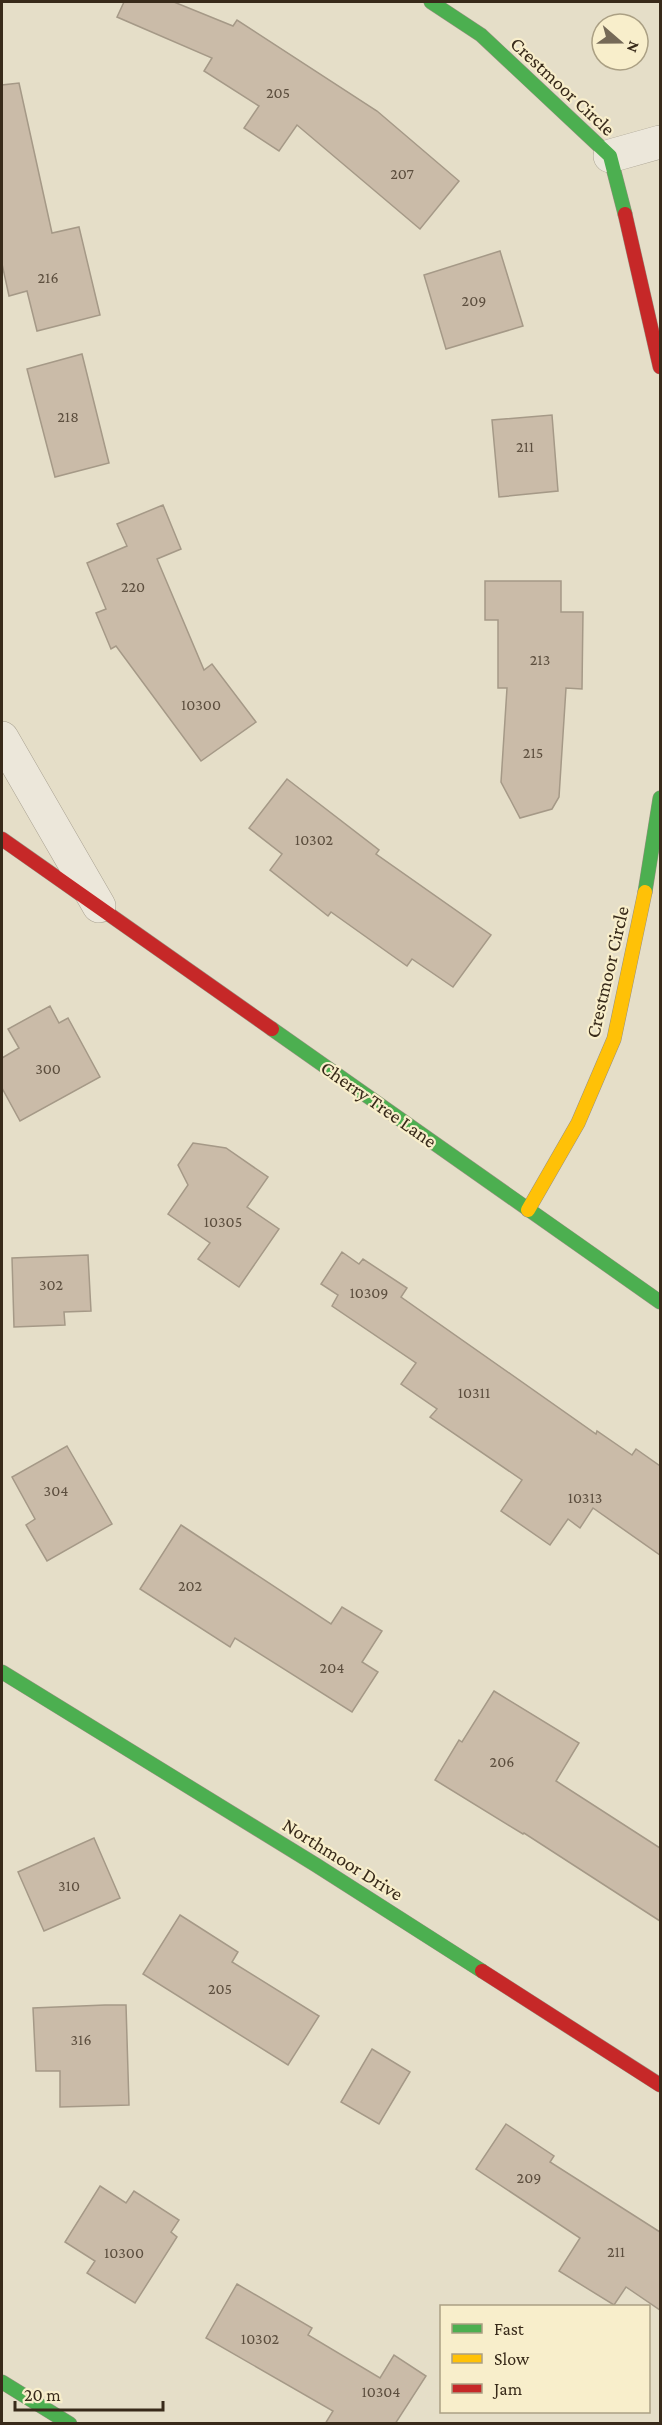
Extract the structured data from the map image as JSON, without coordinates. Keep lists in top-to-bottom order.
{
  "streets": {
    "street": ["Crestmoor Circle", "Cherry Tree Lane", "Northmoor Drive"]
  },
  "crossings": [
    ["Crestmoor Circle", "Cherry Tree Lane"]
  ],
  "house_numbers": [
    "205",
    "207",
    "216",
    "209",
    "218",
    "211",
    "220",
    "213",
    "10300",
    "215",
    "10302",
    "300",
    "10305",
    "302",
    "10309",
    "10311",
    "304",
    "10313",
    "202",
    "204",
    "206",
    "310",
    "205",
    "316",
    "209",
    "211",
    "10300",
    "10302",
    "10304"
  ],
  "legend": ["Fast", "Slow", "Jam"],
  "scale_bar": "20 m",
  "north": "right"
}
